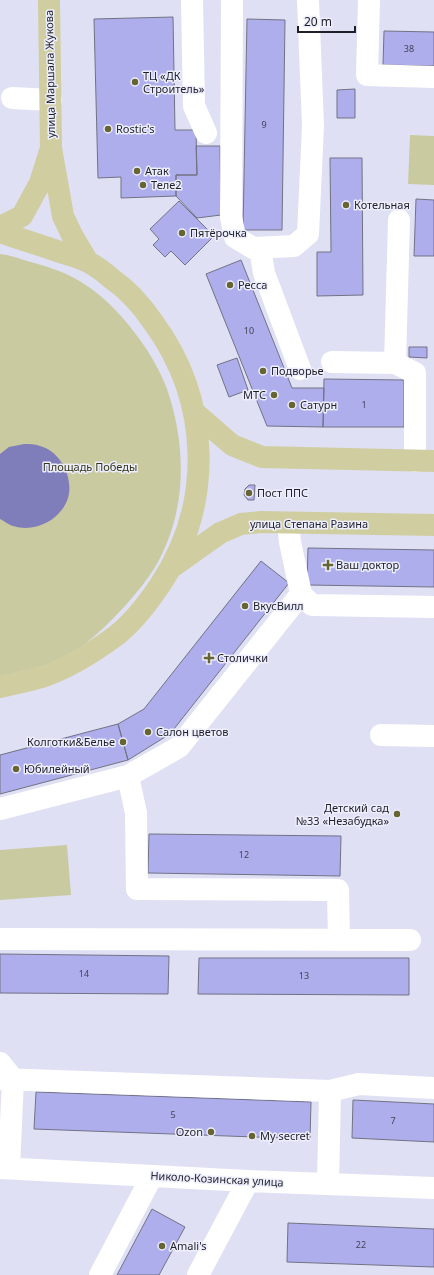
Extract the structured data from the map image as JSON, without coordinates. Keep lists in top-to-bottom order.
{
  "streets": {
    "main road": ["улица Маршала Жукова", "улица Степана Разина"],
    "street": ["Николо-Козинская улица"]
  },
  "parks": ["Площадь Победы"],
  "places": {
    "other": [
      "ТЦ «ДК Строитель»",
      "Rostic's",
      "Атак",
      "Теле2",
      "Котельная",
      "Пятёрочка",
      "Ресса",
      "Подворье",
      "МТС",
      "Сатурн",
      "Пост ППС",
      "ВкусВилл",
      "Салон цветов",
      "Колготки&Белье",
      "Юбилейный",
      "Детский сад №33 «Незабудка»",
      "Ozon",
      "My secret",
      "Amali's"
    ],
    "health": ["Ваш доктор", "Столички"]
  },
  "house_numbers": [
    "38",
    "9",
    "10",
    "1",
    "12",
    "14",
    "13",
    "5",
    "7",
    "22"
  ],
  "scale_bar": "20 m"
}
